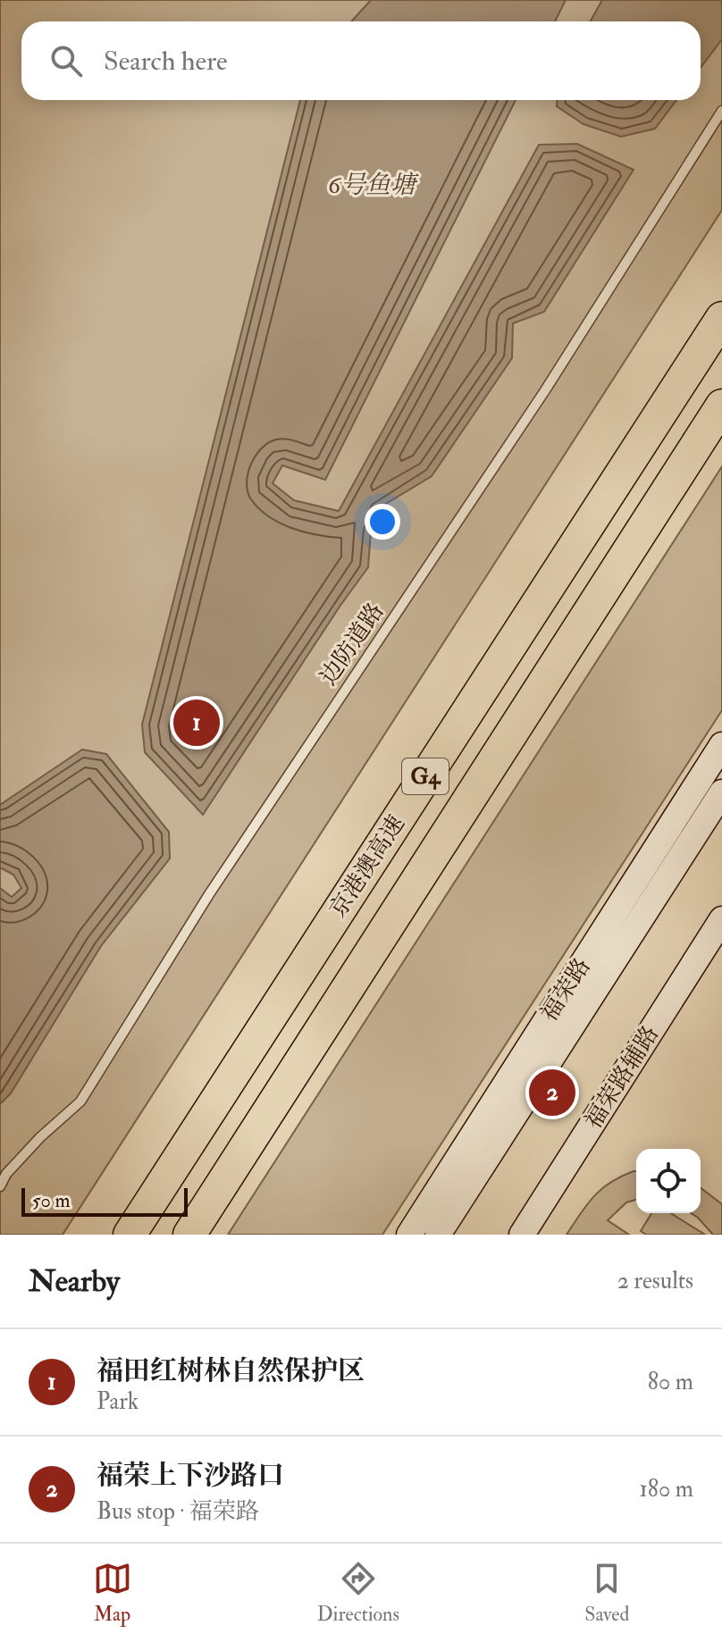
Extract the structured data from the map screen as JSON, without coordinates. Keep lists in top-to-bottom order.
{
  "streets": {
    "highway": ["G4", "京港澳高速"],
    "main road": ["福荣路", "福荣路辅路"],
    "lane": ["边防道路"]
  },
  "water": ["6号鱼塘"],
  "scale_bar": "50 m",
  "page": {
    "search": "Search here",
    "pins": ["1", "2"],
    "scale": "50 m",
    "heading": ["Nearby", "2 results"],
    "list": [
      {
        "mark": "1",
        "name": "福田红树林自然保护区",
        "note": "Park",
        "value": "80 m"
      },
      {
        "mark": "2",
        "name": "福荣上下沙路口",
        "note": "Bus stop · 福荣路",
        "value": "180 m"
      }
    ],
    "nav": ["Map", "Directions", "Saved"]
  }
}
